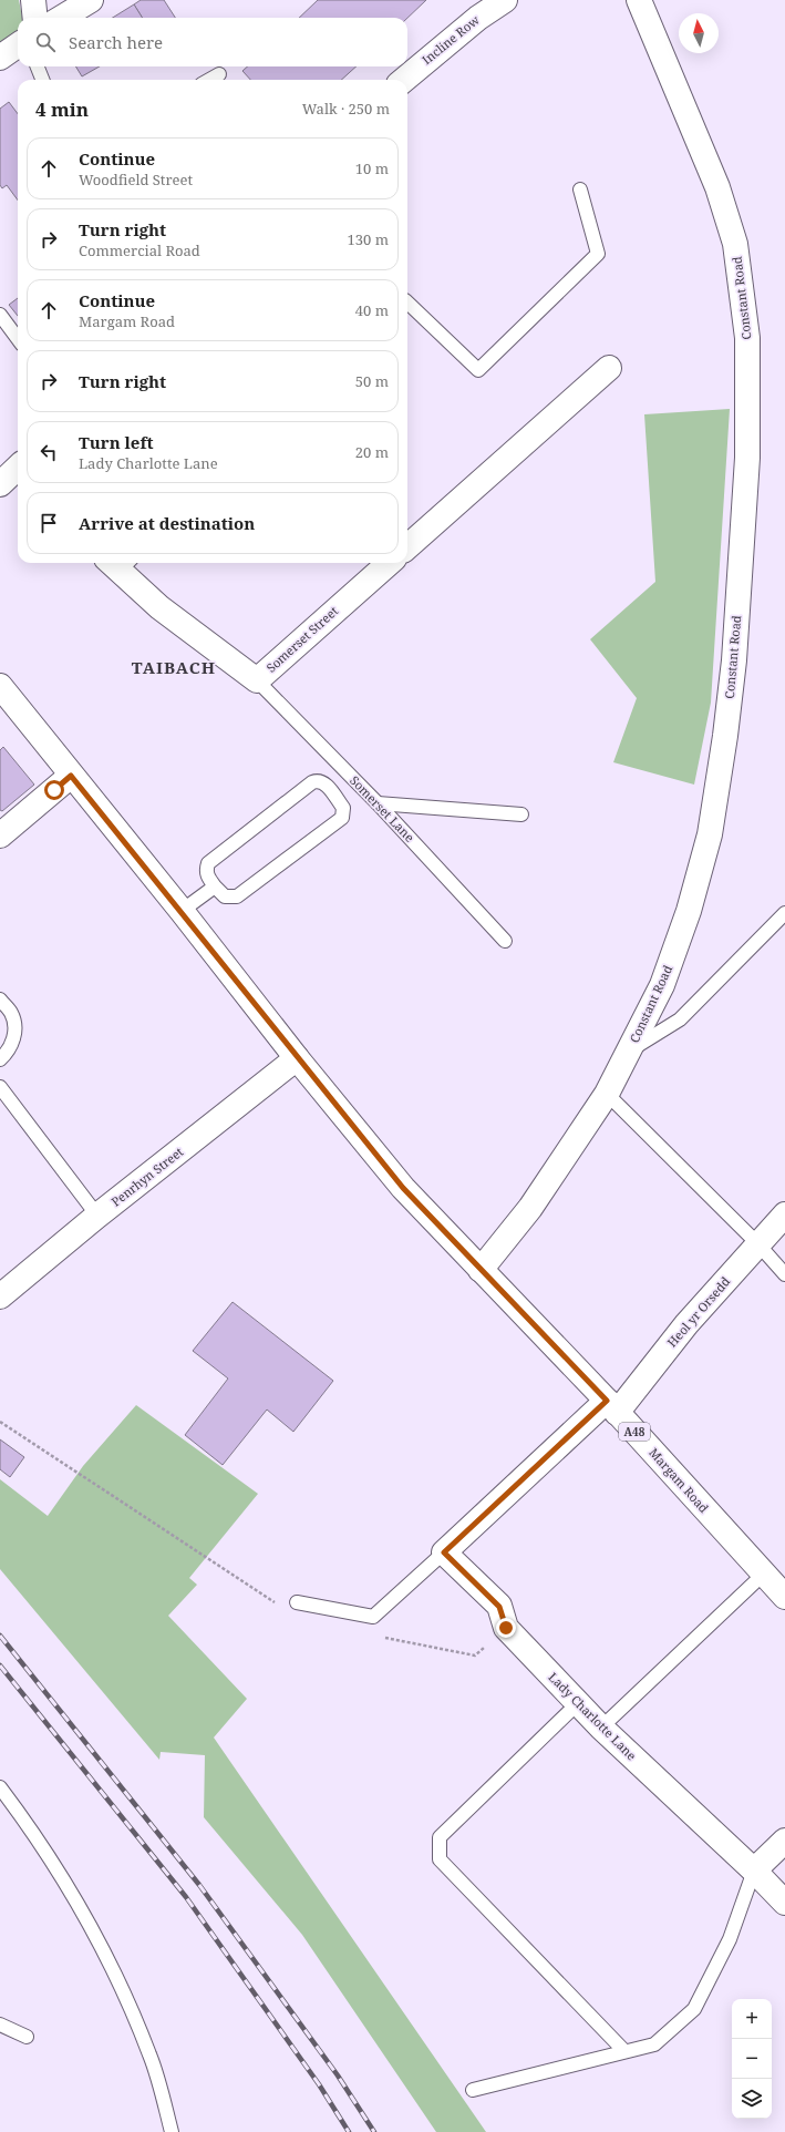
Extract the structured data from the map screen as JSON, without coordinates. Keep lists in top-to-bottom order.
{
  "streets": {
    "street": [
      "Incline Row",
      "Constant Road",
      "Somerset Street",
      "Penrhyn Street",
      "Heol yr Orsedd",
      "A48",
      "Margam Road",
      "Lady Charlotte Lane"
    ],
    "lane": ["Somerset Lane"]
  },
  "crossings": [
    ["Constant Road", "A48"],
    ["Constant Road", "Margam Road"],
    ["Somerset Street", "Somerset Lane"],
    ["Penrhyn Street", "A48"],
    ["Heol yr Orsedd", "Margam Road"],
    ["Heol yr Orsedd", "Lady Charlotte Lane"],
    ["A48", "Margam Road"]
  ],
  "districts": ["TAIBACH"],
  "north": "top",
  "page": {
    "search": "Search here",
    "heading": ["4 min", "Walk · 250 m"],
    "list": [
      ["Continue", "Woodfield Street", "10 m"],
      ["Turn right", "Commercial Road", "130 m"],
      ["Continue", "Margam Road", "40 m"],
      ["Turn right", "50 m"],
      ["Turn left", "Lady Charlotte Lane", "20 m"],
      "Arrive at destination"
    ],
    "map_buttons": ["+", "−"]
  }
}
